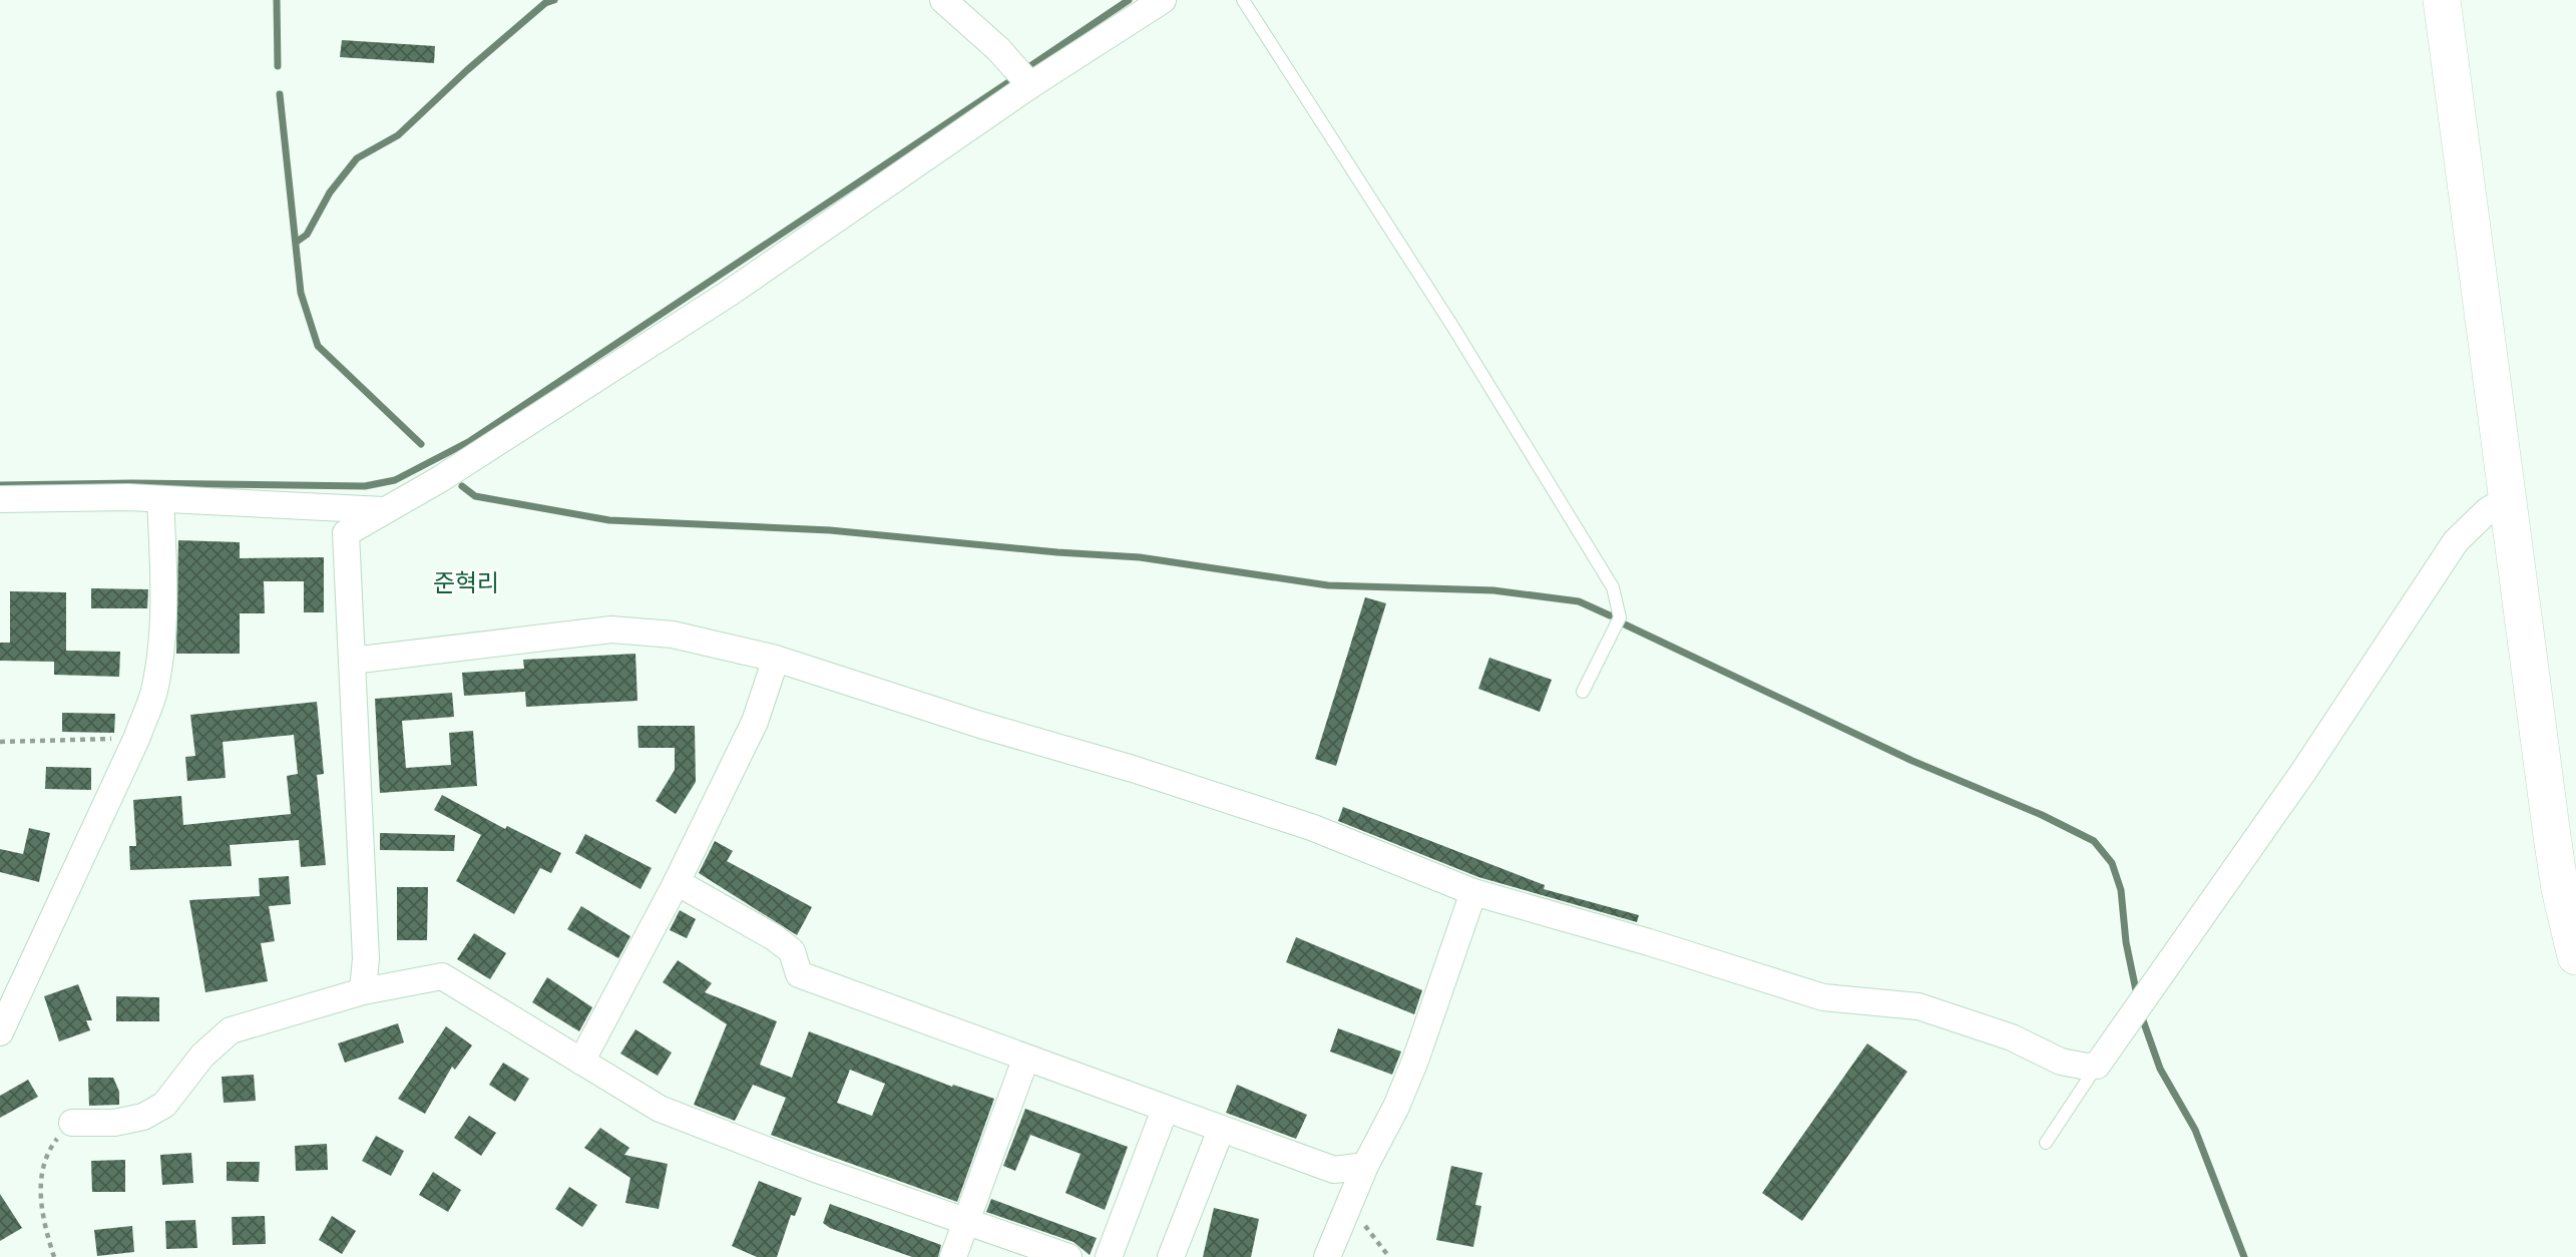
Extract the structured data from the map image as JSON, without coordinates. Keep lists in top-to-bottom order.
{
  "districts": ["준혁리"]
}
